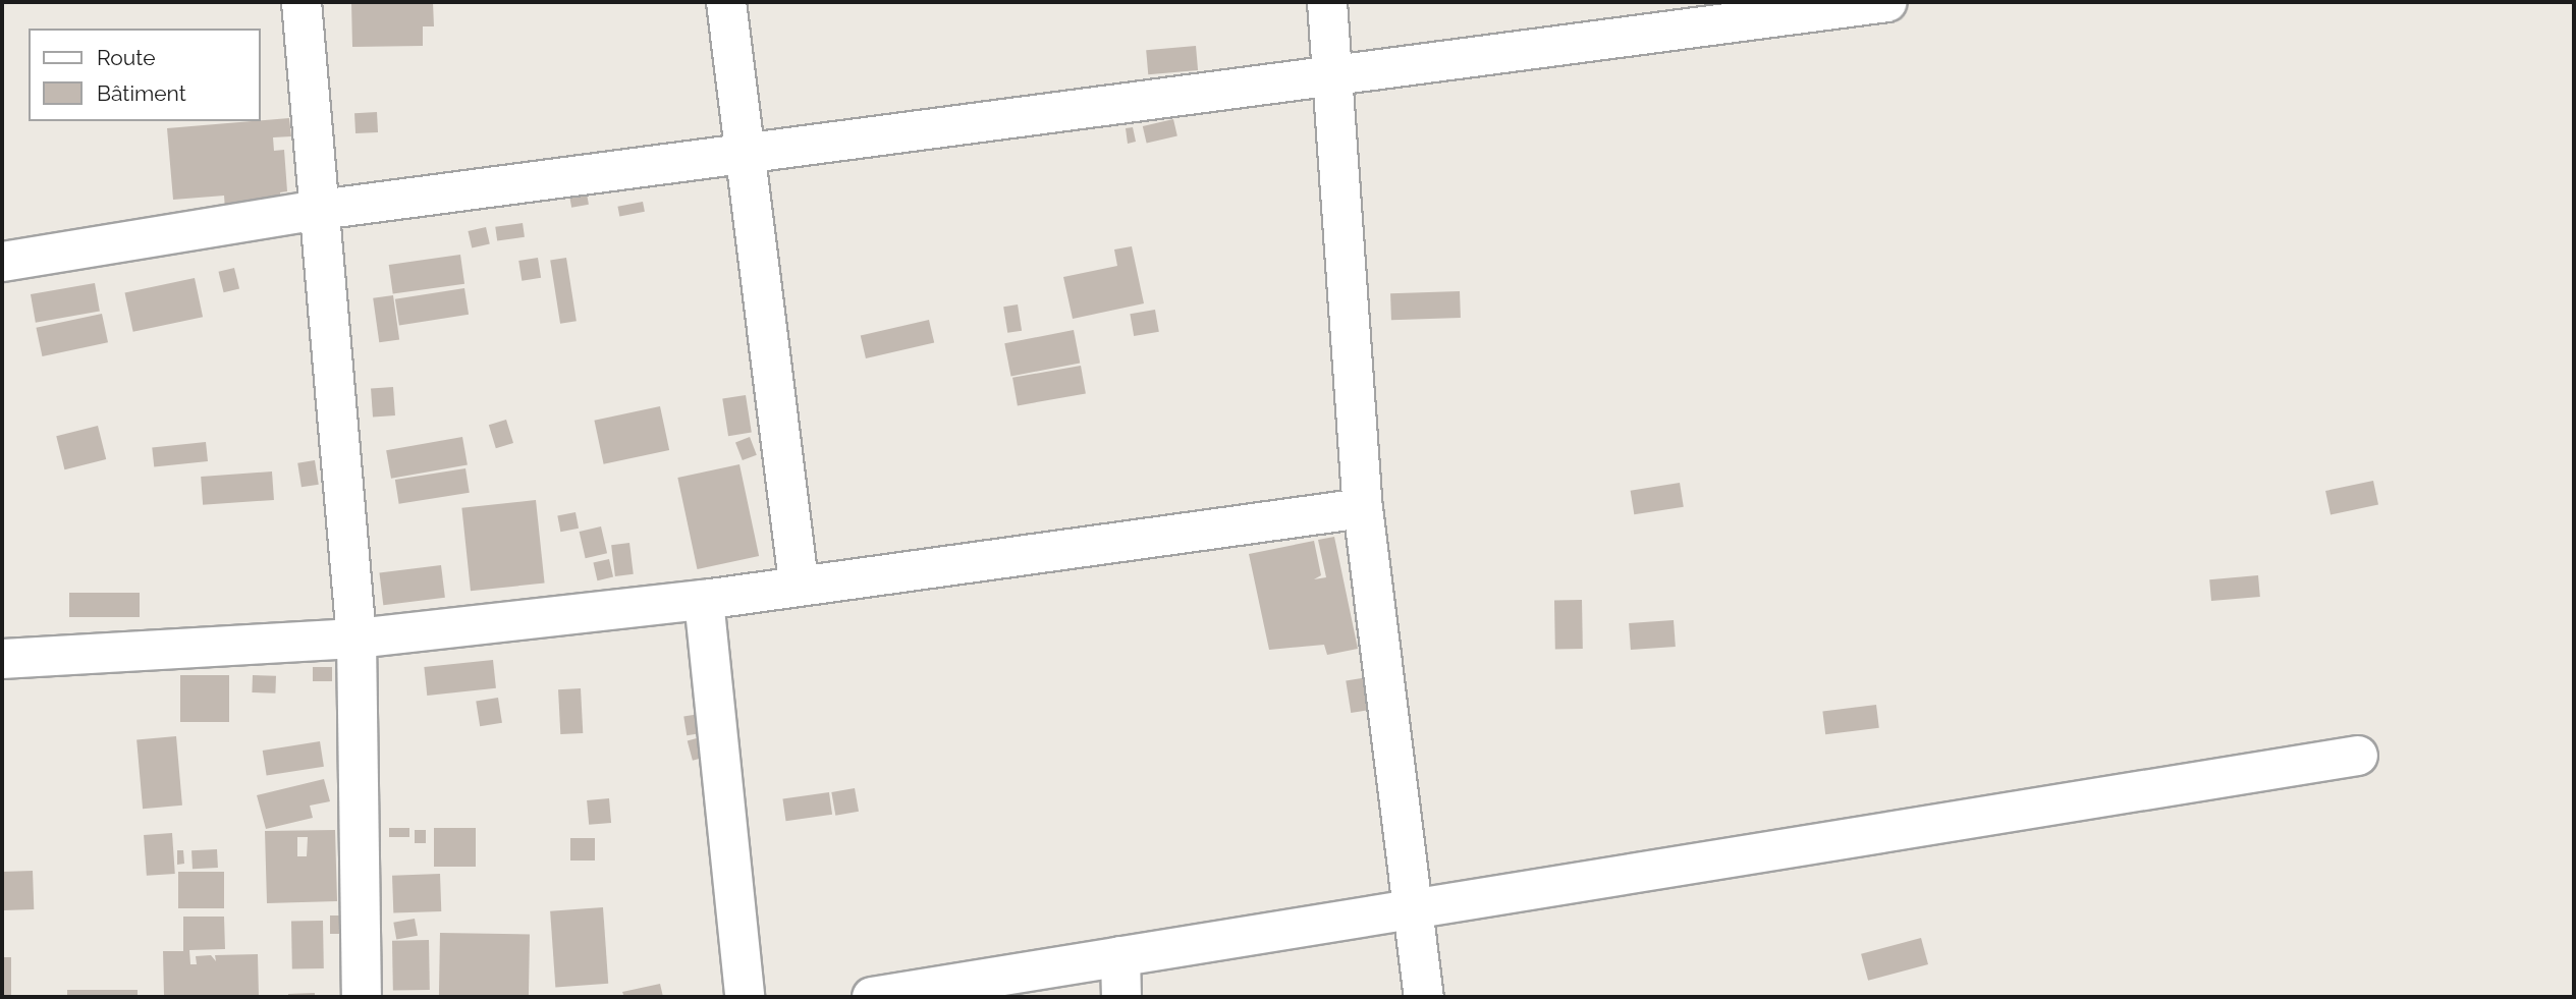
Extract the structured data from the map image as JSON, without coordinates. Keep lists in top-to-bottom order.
{
  "legend": ["Route", "Bâtiment"]
}
